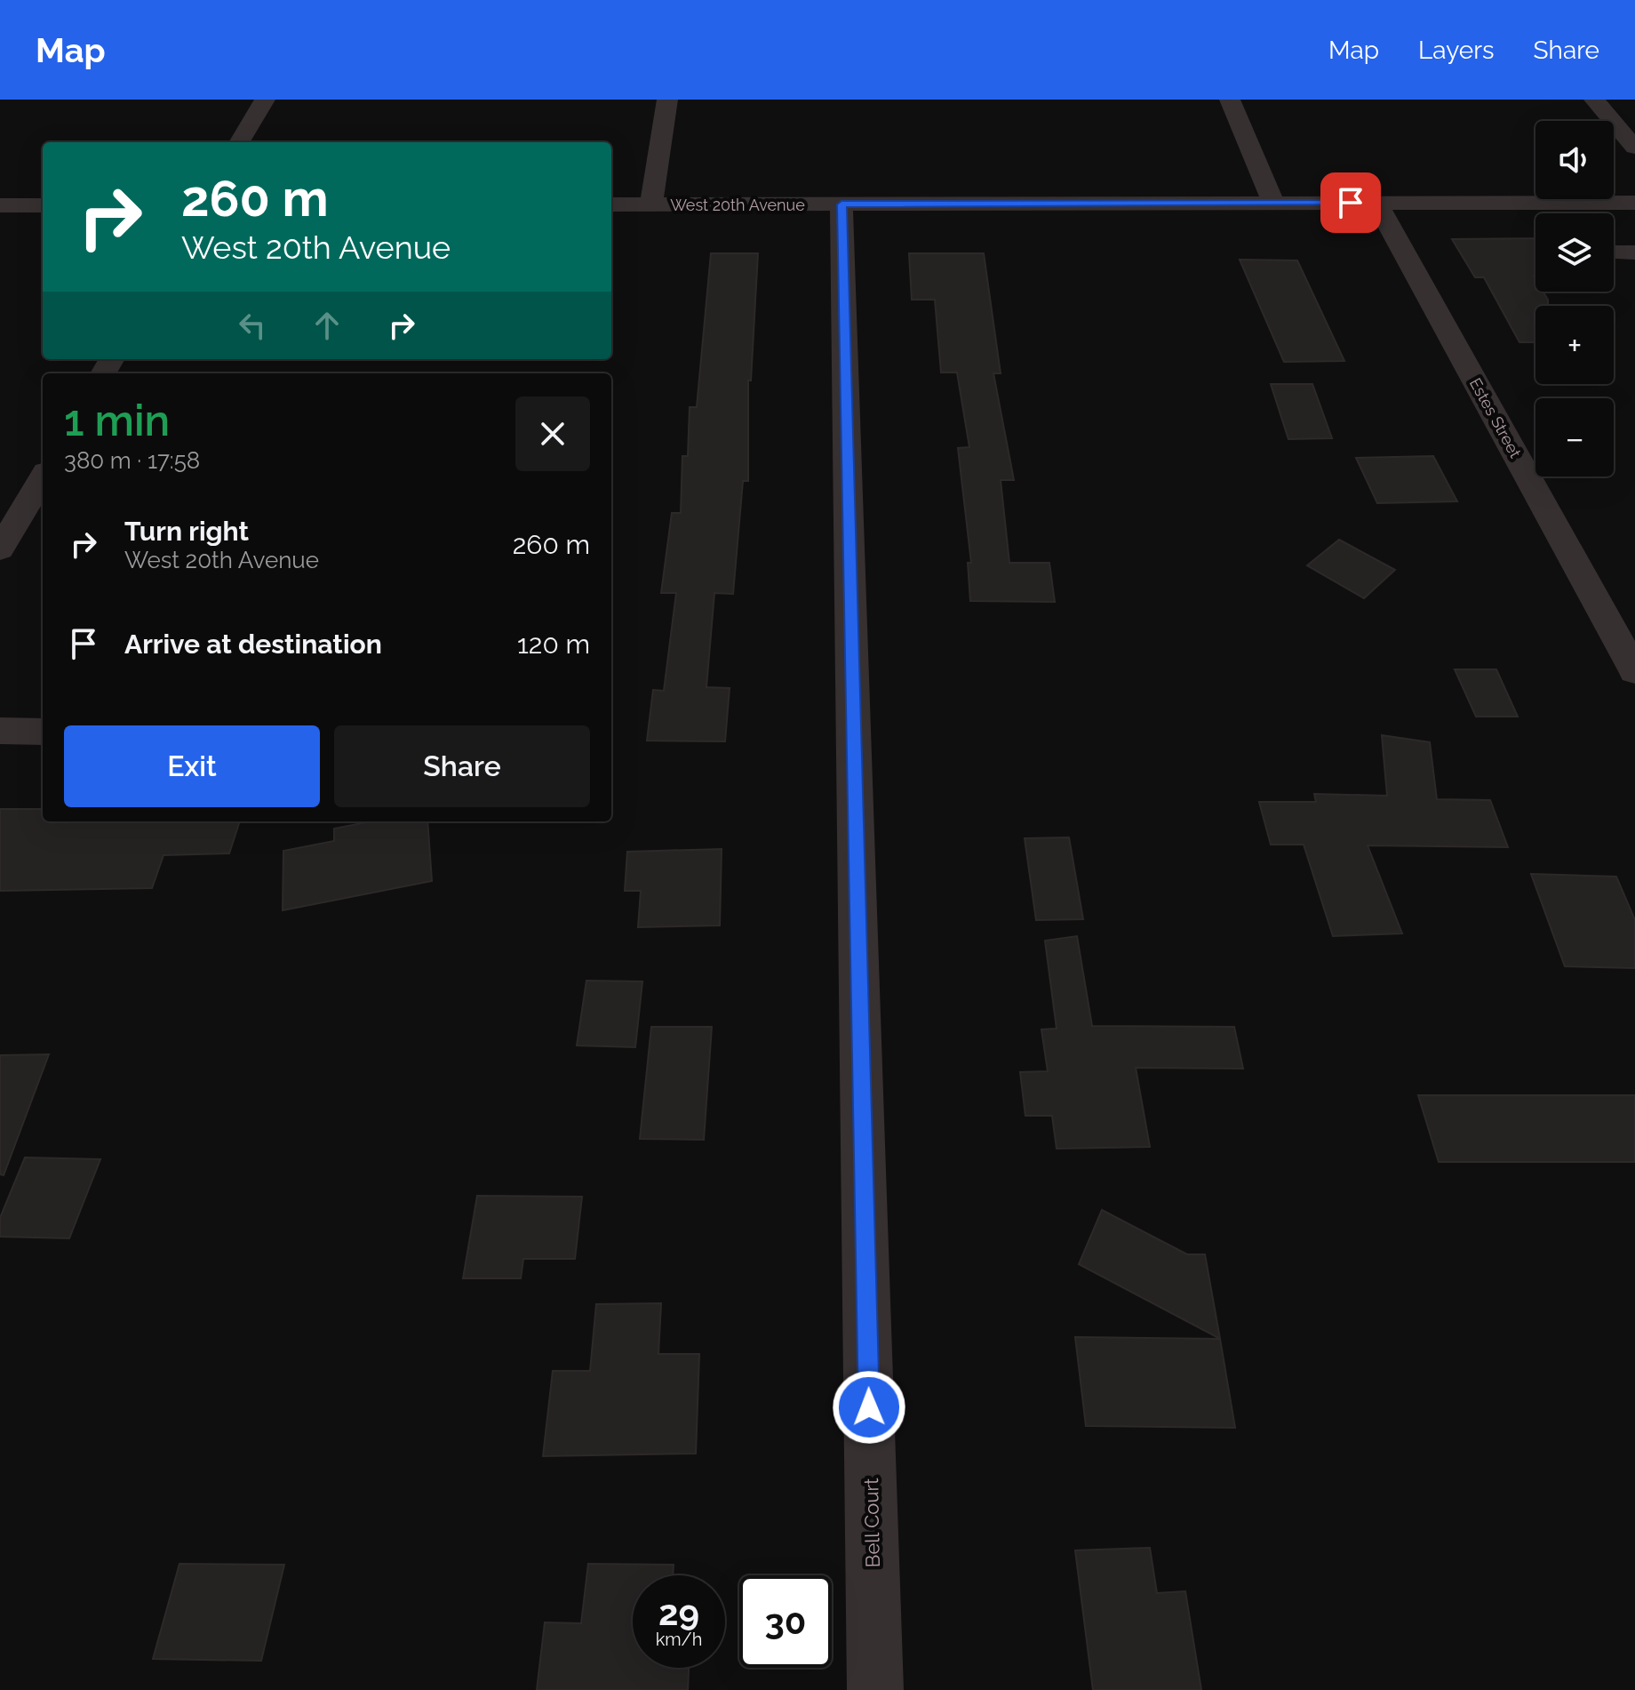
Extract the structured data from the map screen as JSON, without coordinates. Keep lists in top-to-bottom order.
{
  "streets": {
    "street": ["West 20th Avenue", "Estes Street", "Bell Court"]
  },
  "crossings": [
    ["West 20th Avenue", "Estes Street"],
    ["West 20th Avenue", "Bell Court"]
  ],
  "page": {
    "header": "Map",
    "nav": ["Map", "Layers", "Share"],
    "map_buttons": ["+", "−"],
    "turn": ["260 m", "West 20th Avenue"],
    "heading": ["1 min", "380 m · 17:58"],
    "list": [
      {
        "name": "Turn right",
        "note": "West 20th Avenue",
        "value": "260 m"
      },
      {
        "name": "Arrive at destination",
        "value": "120 m"
      }
    ],
    "buttons": ["Exit", "Share"],
    "speed": "29 km/h",
    "limit": "30"
  }
}
